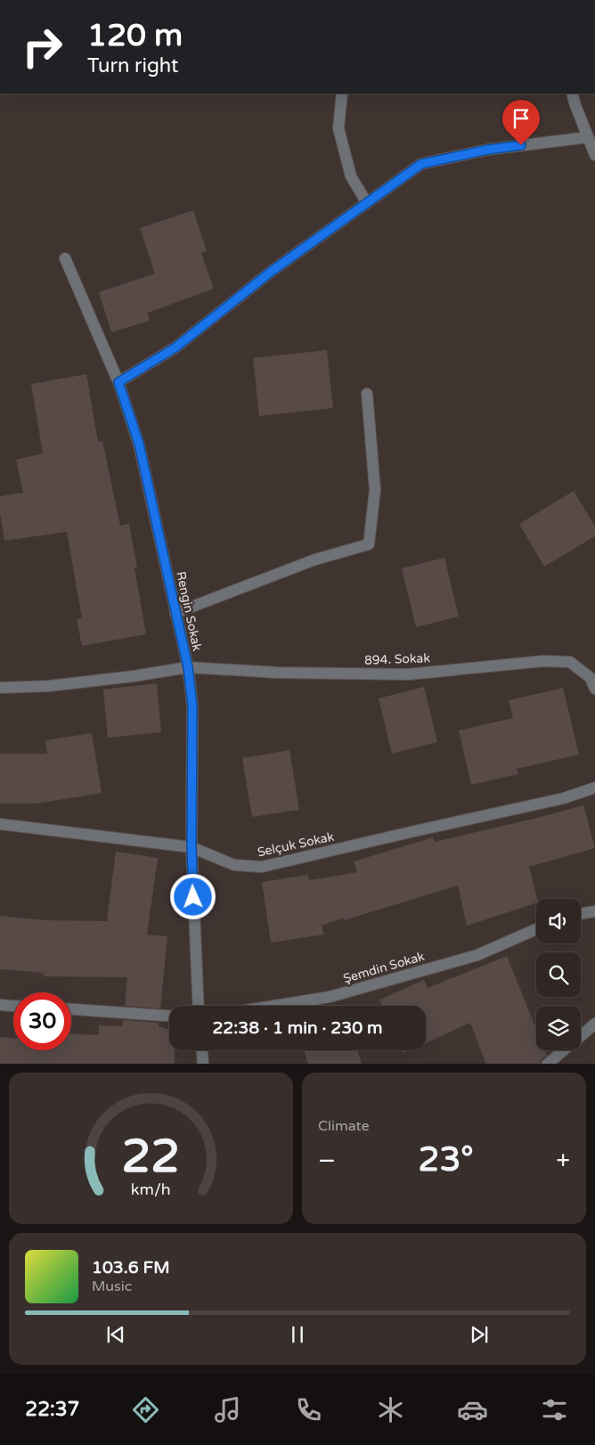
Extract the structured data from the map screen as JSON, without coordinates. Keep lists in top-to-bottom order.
{
  "streets": {
    "street": [
      "Rengin Sokak",
      "894. Sokak",
      "Selçuk Sokak",
      "Şemdin Sokak"
    ]
  },
  "crossings": [
    ["Rengin Sokak", "894. Sokak"],
    ["Rengin Sokak", "Selçuk Sokak"]
  ],
  "page": {
    "turn": ["120 m", "Turn right"],
    "limit": "30",
    "trip": "22:38 · 1 min · 230 m",
    "tile": "Climate",
    "heat": ["−", "23°", "+"],
    "song": ["103.6 FM", "Music"],
    "tabs": "22:37",
    "gauge": ["22", "km/h"]
  }
}
